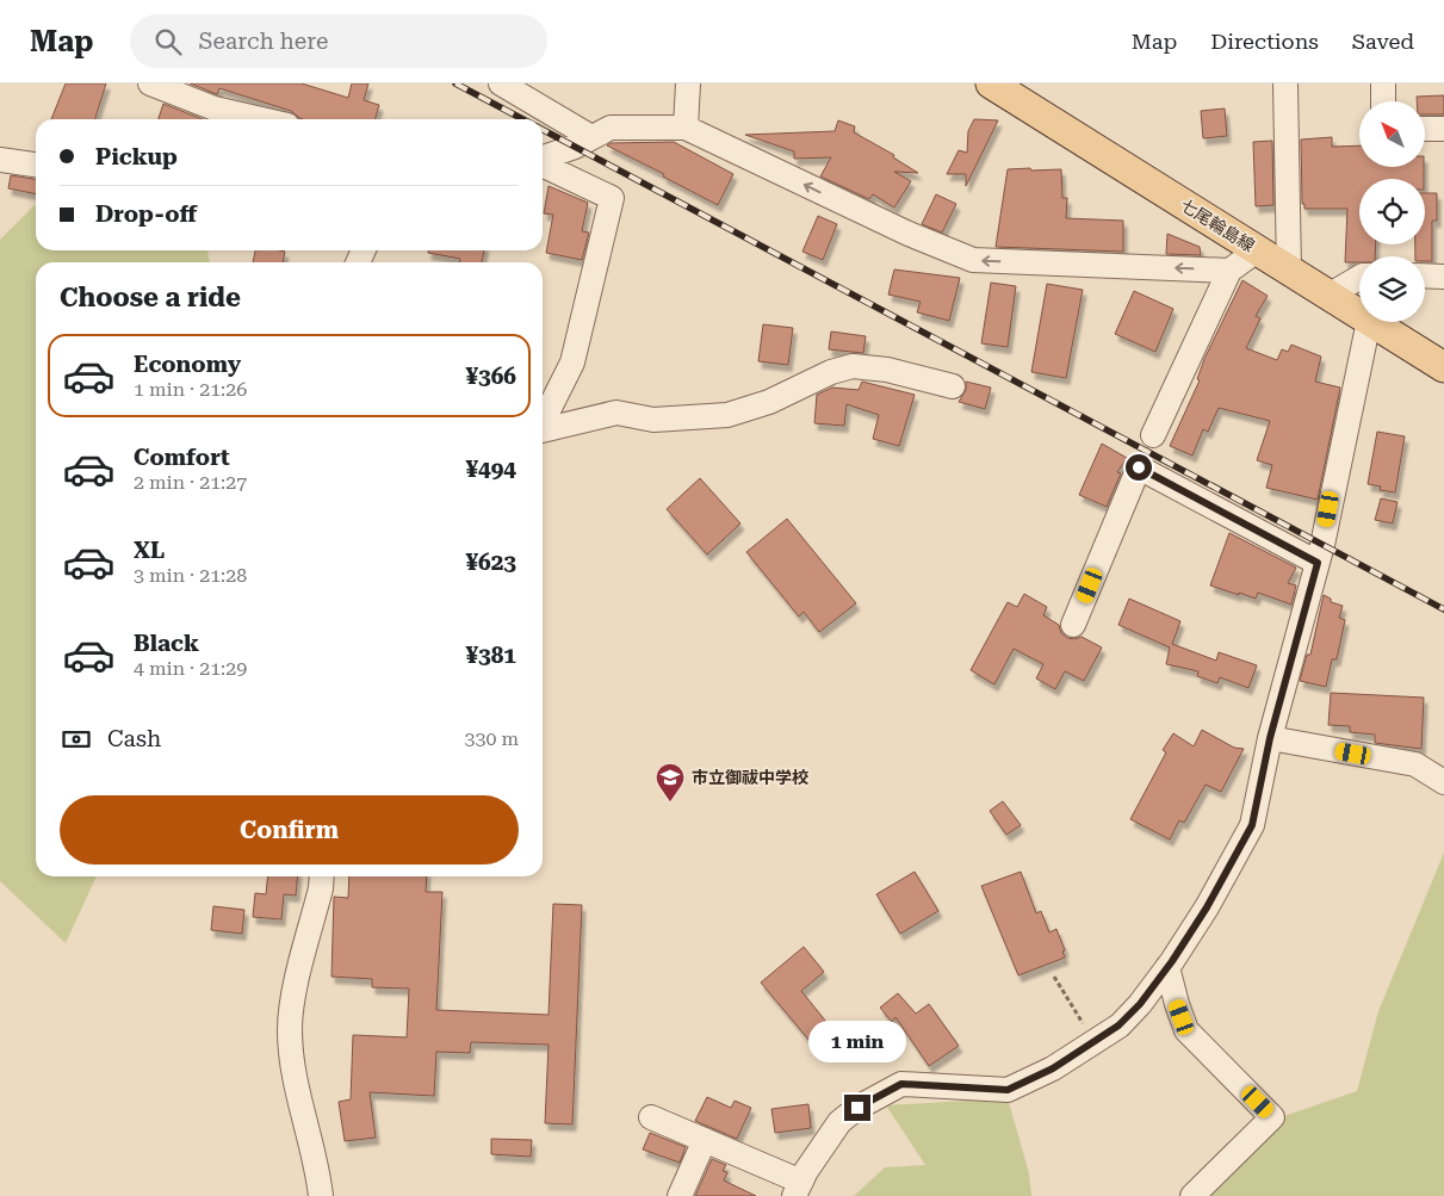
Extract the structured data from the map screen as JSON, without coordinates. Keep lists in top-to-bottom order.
{
  "streets": {
    "main road": ["七尾輪島線"]
  },
  "places": {
    "school or university": ["市立御祓中学校"]
  },
  "north": "top left",
  "page": {
    "header": "Map",
    "search": "Search here",
    "nav": ["Map", "Directions", "Saved"],
    "banner": ["Pickup", "Drop-off"],
    "heading": "Choose a ride",
    "list": [
      {
        "name": "Economy",
        "note": "1 min · 21:26",
        "value": "¥366"
      },
      {
        "name": "Comfort",
        "note": "2 min · 21:27",
        "value": "¥494"
      },
      {
        "name": "XL",
        "note": "3 min · 21:28",
        "value": "¥623"
      },
      {
        "name": "Black",
        "note": "4 min · 21:29",
        "value": "¥381"
      }
    ],
    "pay": ["Cash", "330 m"],
    "buttons": "Confirm",
    "bubble": "1 min"
  }
}
